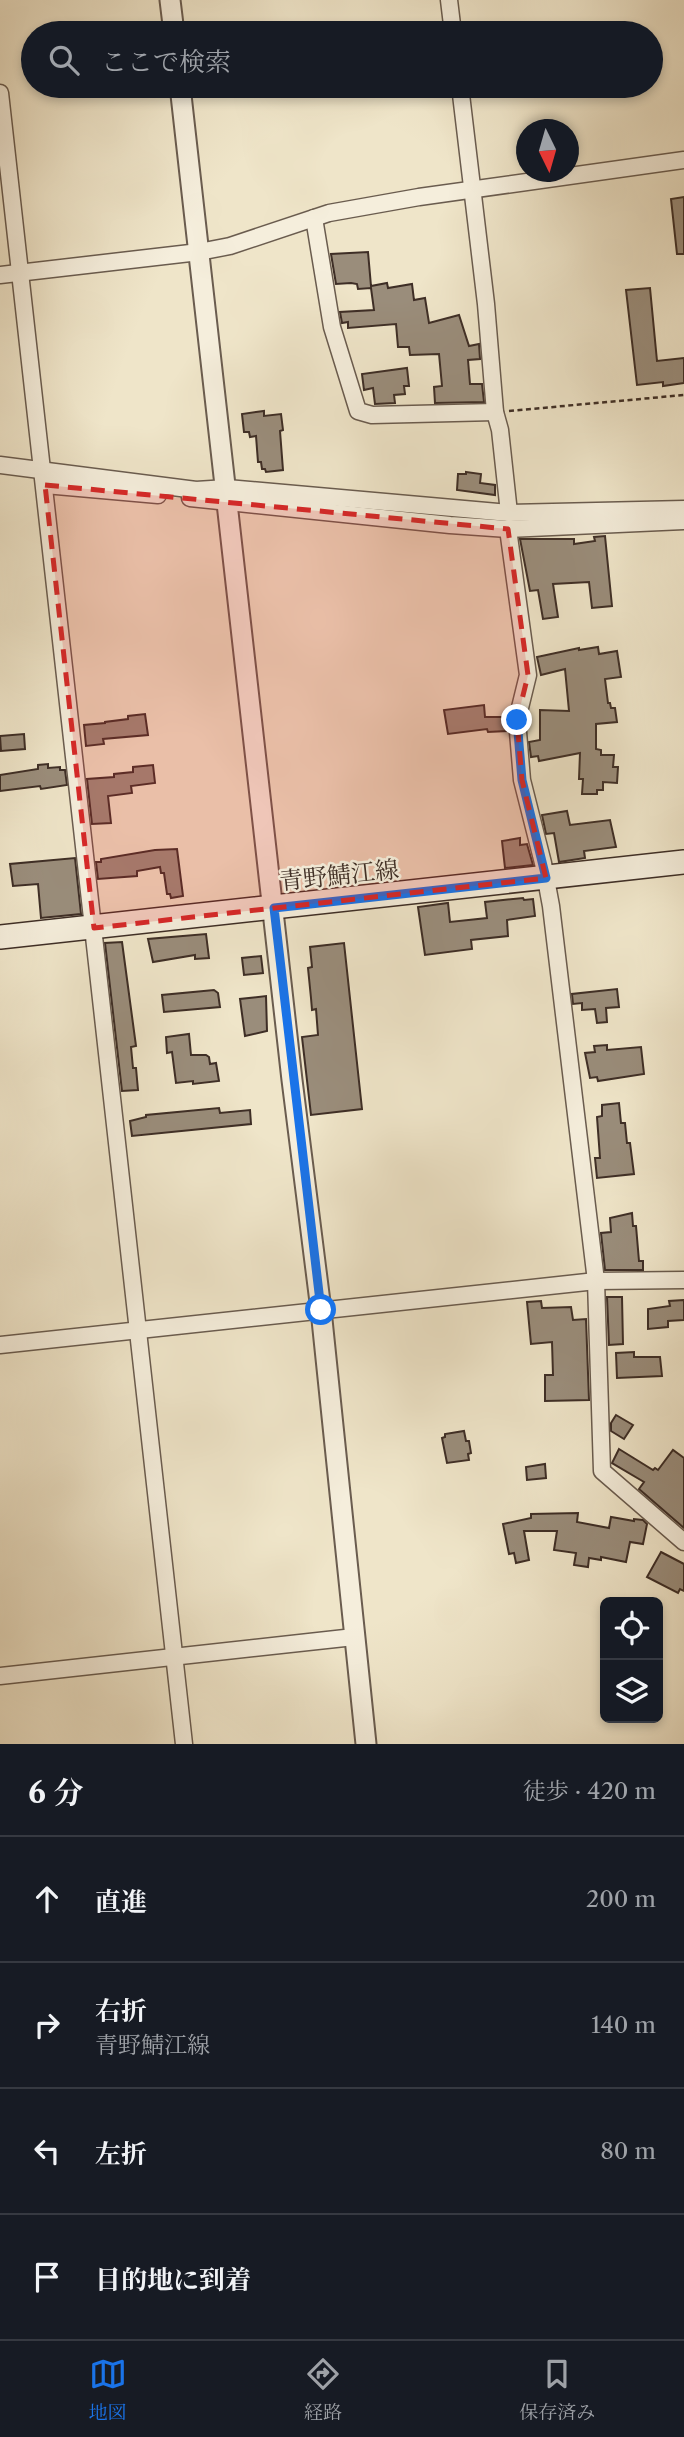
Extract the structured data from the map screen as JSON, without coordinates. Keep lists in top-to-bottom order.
{
  "streets": {
    "main road": ["青野鯖江線"]
  },
  "north": "bottom",
  "page": {
    "search": "ここで検索",
    "heading": ["6 分", "徒歩 · 420 m"],
    "list": [
      ["直進", "200 m"],
      ["右折", "青野鯖江線", "140 m"],
      ["左折", "80 m"],
      "目的地に到着"
    ],
    "nav": ["地図", "経路", "保存済み"]
  }
}
